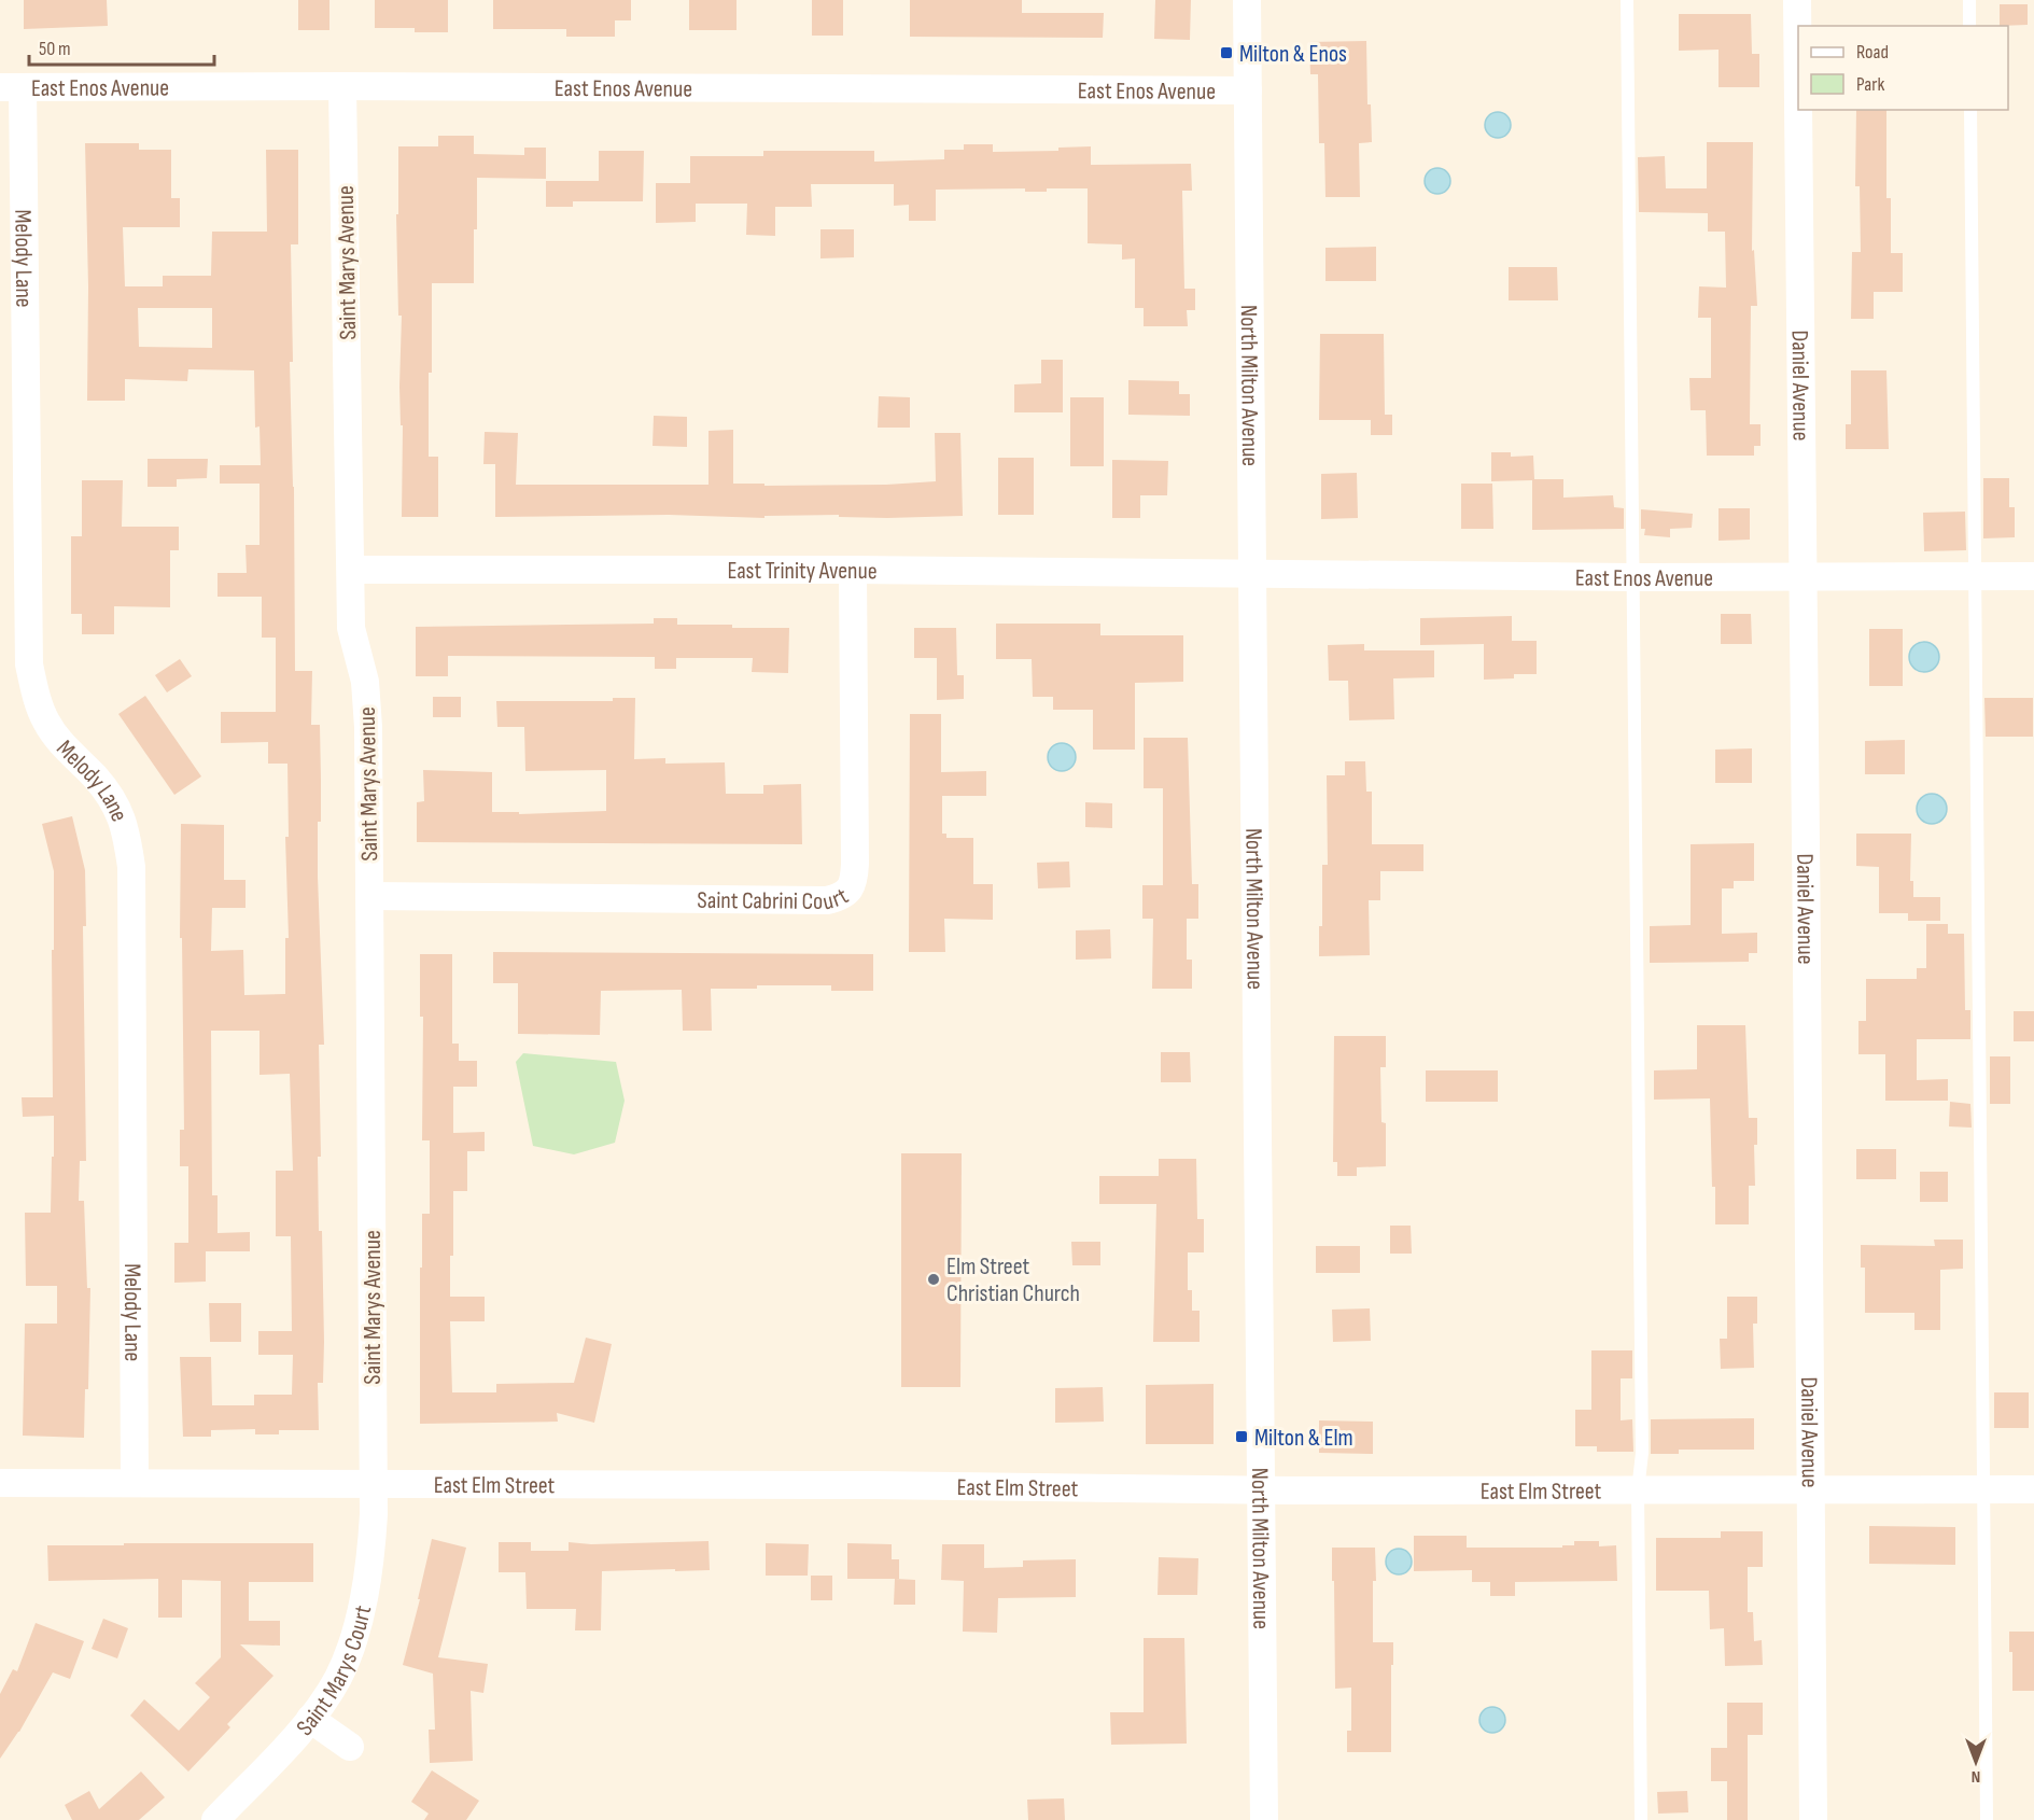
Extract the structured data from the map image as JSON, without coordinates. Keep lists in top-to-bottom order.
{
  "streets": {
    "street": [
      "East Enos Avenue",
      "Melody Lane",
      "Saint Marys Avenue",
      "North Milton Avenue",
      "Daniel Avenue",
      "East Trinity Avenue",
      "Saint Cabrini Court",
      "East Elm Street",
      "Saint Marys Court"
    ]
  },
  "crossings": [
    ["East Enos Avenue", "Melody Lane"],
    ["East Enos Avenue", "Saint Marys Avenue"],
    ["East Enos Avenue", "North Milton Avenue"],
    ["East Enos Avenue", "Daniel Avenue"],
    ["East Enos Avenue", "East Trinity Avenue"],
    ["Melody Lane", "East Elm Street"],
    ["Saint Marys Avenue", "East Trinity Avenue"],
    ["Saint Marys Avenue", "Saint Cabrini Court"],
    ["Saint Marys Avenue", "East Elm Street"],
    ["Saint Marys Avenue", "Saint Marys Court"],
    ["North Milton Avenue", "East Trinity Avenue"],
    ["North Milton Avenue", "East Elm Street"],
    ["Daniel Avenue", "East Elm Street"],
    ["East Trinity Avenue", "Saint Cabrini Court"],
    ["East Elm Street", "Saint Marys Court"]
  ],
  "places": {
    "transit": ["Milton & Enos", "Milton & Elm"],
    "other": ["Elm Street Christian Church"]
  },
  "legend": ["Road", "Park"],
  "scale_bar": "50 m",
  "north": "bottom"
}
